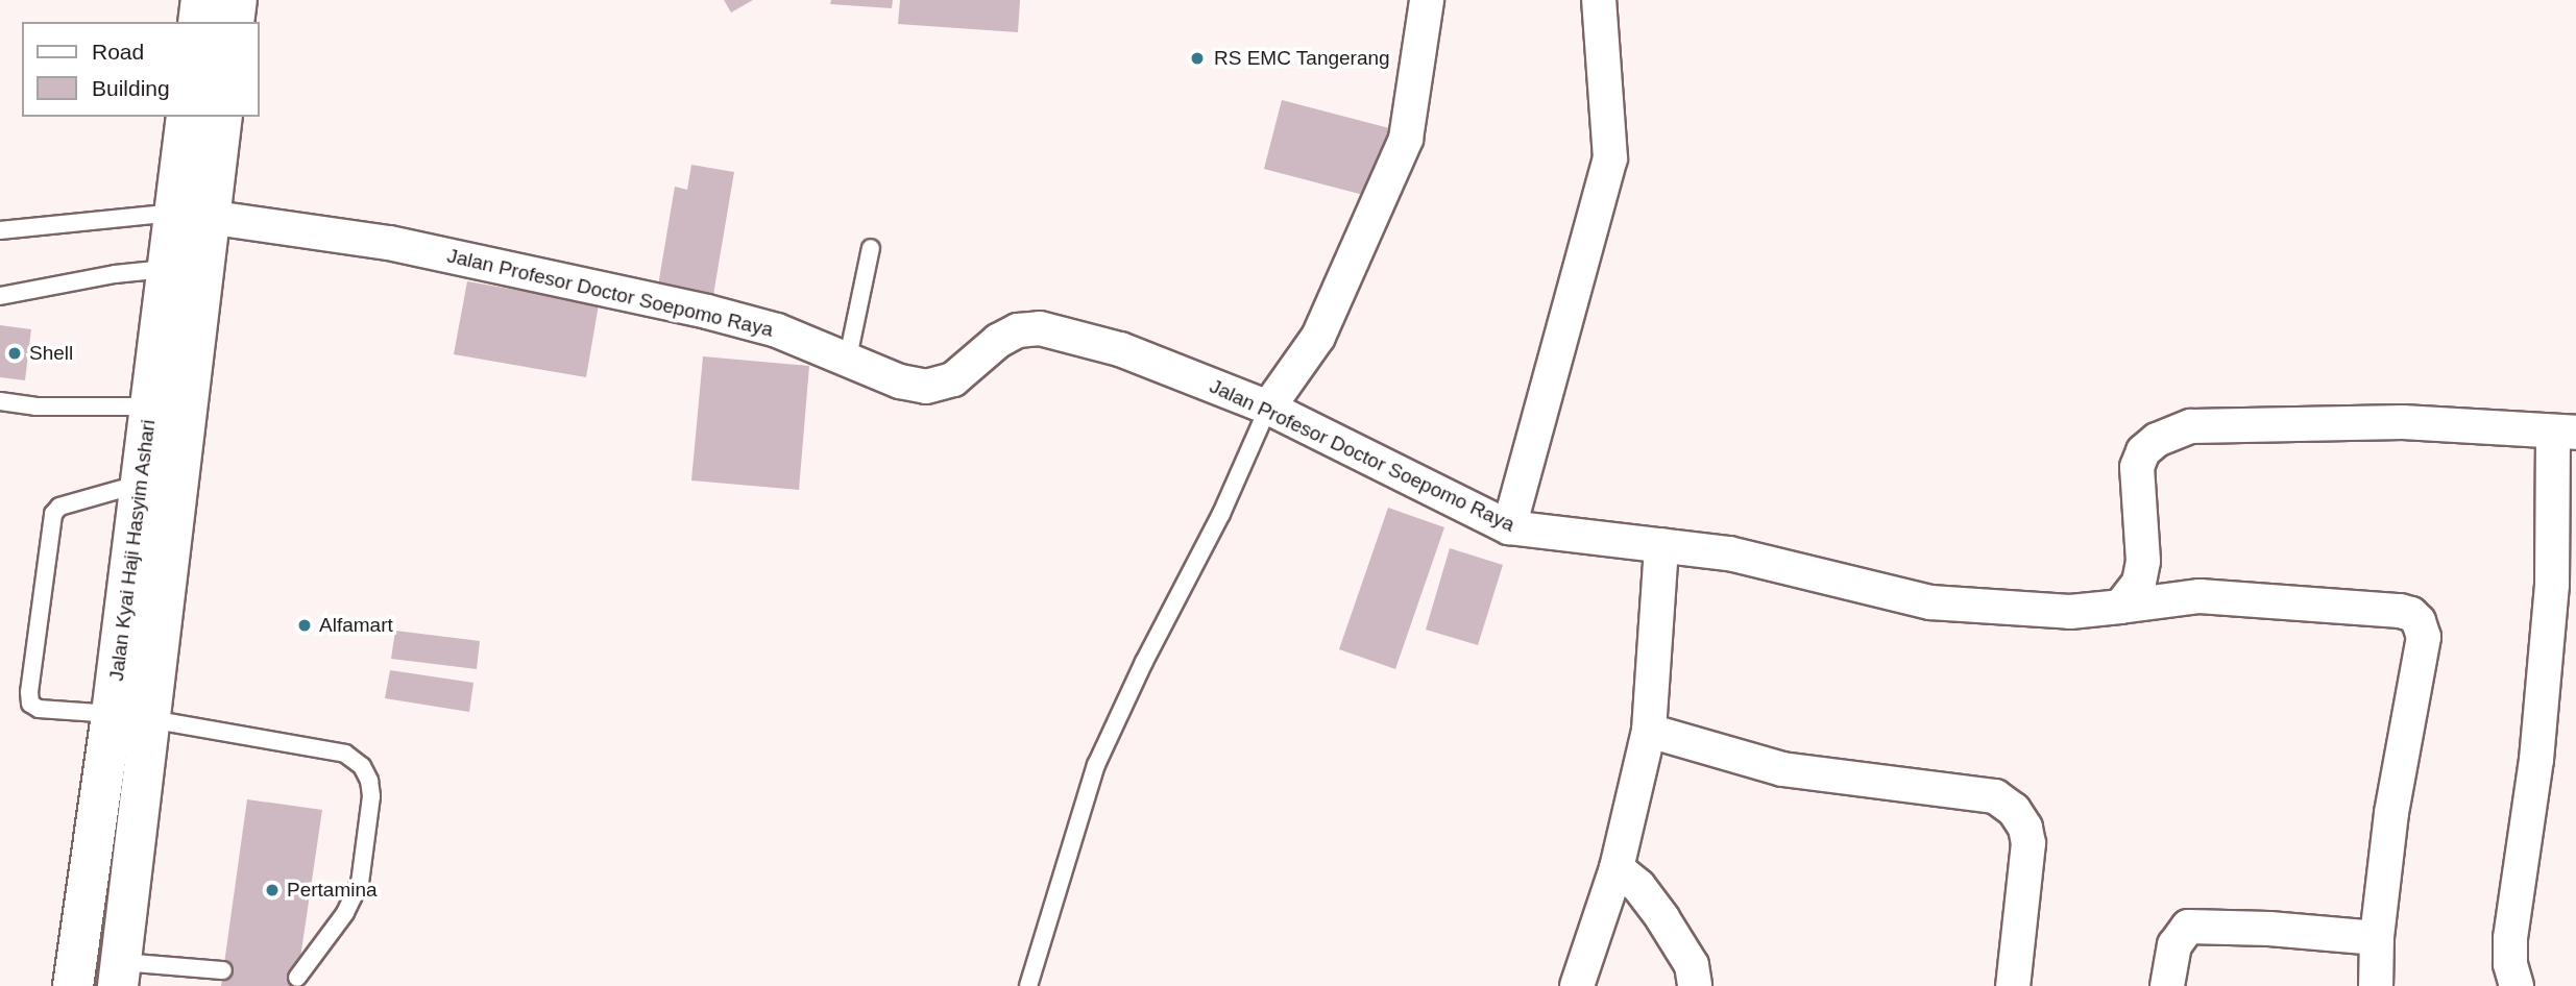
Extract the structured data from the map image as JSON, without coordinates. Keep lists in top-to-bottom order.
{
  "streets": {
    "main road": ["Jalan Kyai Haji Hasyim Ashari"],
    "street": ["Jalan Profesor Doctor Soepomo Raya"]
  },
  "crossings": [
    ["Jalan Profesor Doctor Soepomo Raya", "Jalan Kyai Haji Hasyim Ashari"]
  ],
  "places": [
    "RS EMC Tangerang",
    "Shell",
    "Alfamart",
    "Pertamina"
  ],
  "legend": ["Road", "Building"]
}
